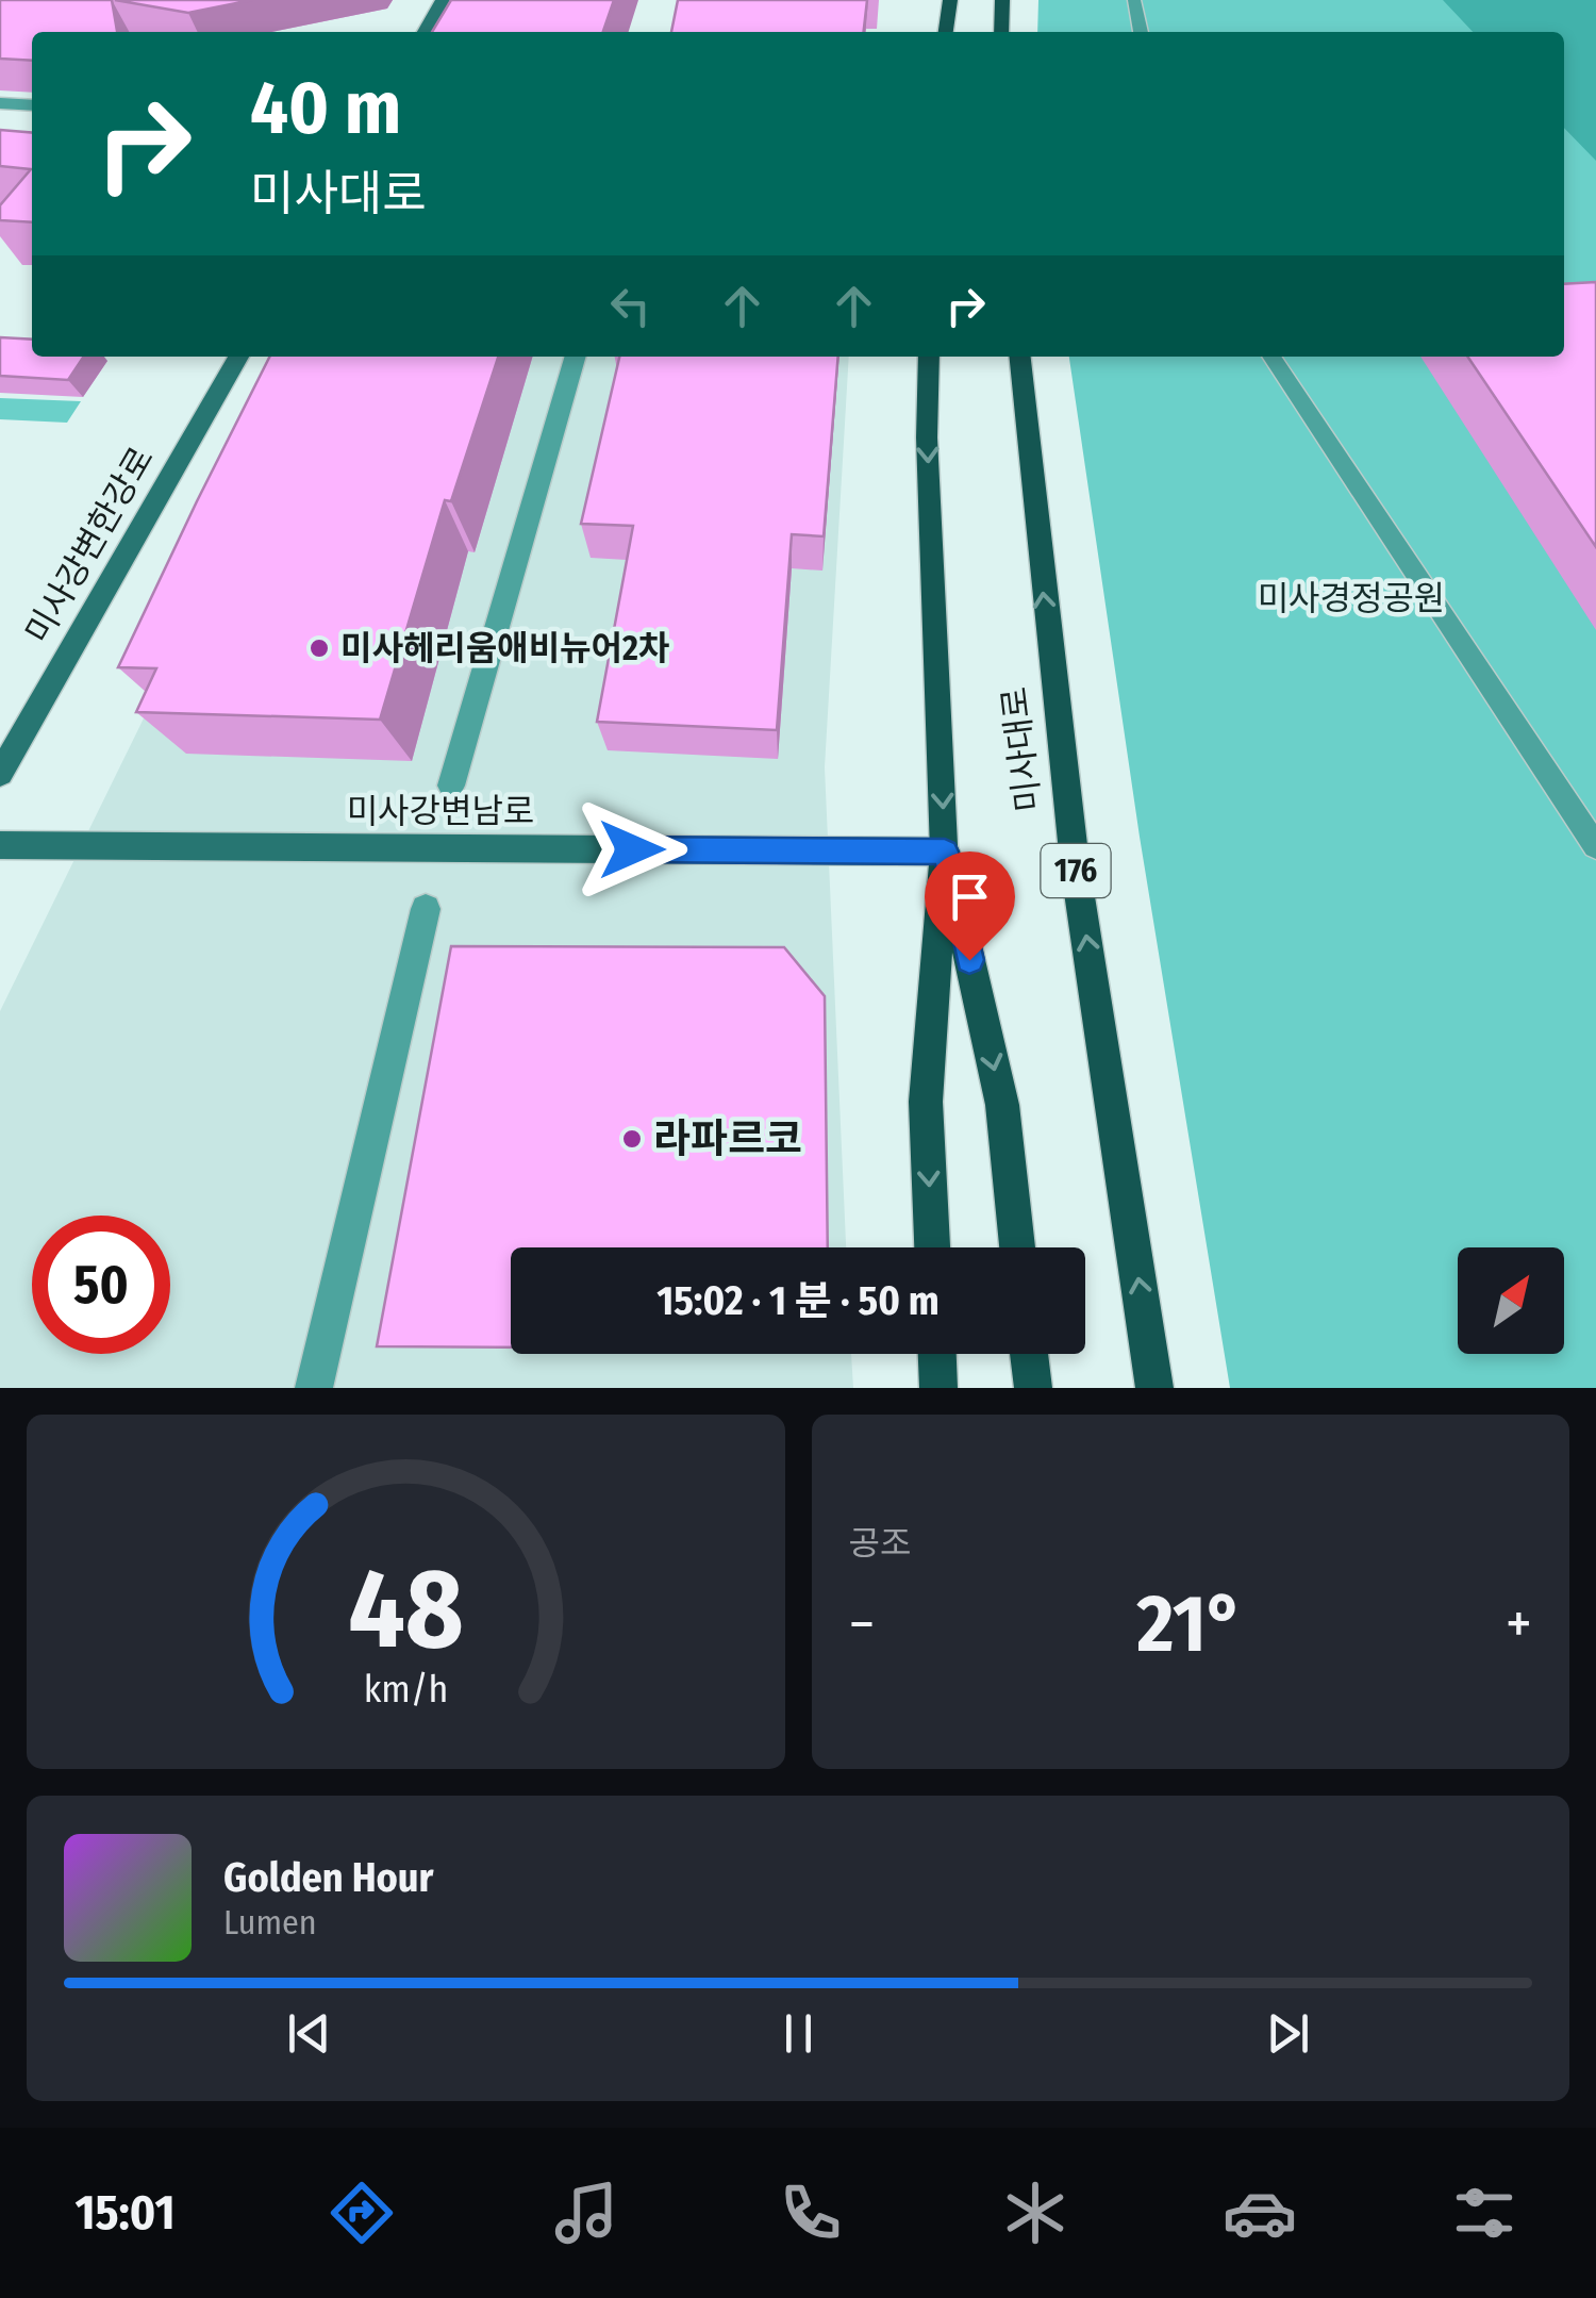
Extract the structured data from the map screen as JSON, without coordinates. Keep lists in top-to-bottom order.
{
  "streets": {
    "main road": [
      "미사강변한강로",
      "미사대로",
      "미사강변남로",
      "176"
    ]
  },
  "parks": ["미사경정공원"],
  "places": ["미사헤리움애비뉴어2차", "라파르코"],
  "north": "top right",
  "page": {
    "turn": ["40 m", "미사대로"],
    "limit": "50",
    "trip": "15:02 · 1 분 · 50 m",
    "tile": "공조",
    "heat": ["−", "21°", "+"],
    "song": ["Golden Hour", "Lumen"],
    "tabs": "15:01",
    "gauge": ["48", "km/h"]
  }
}
